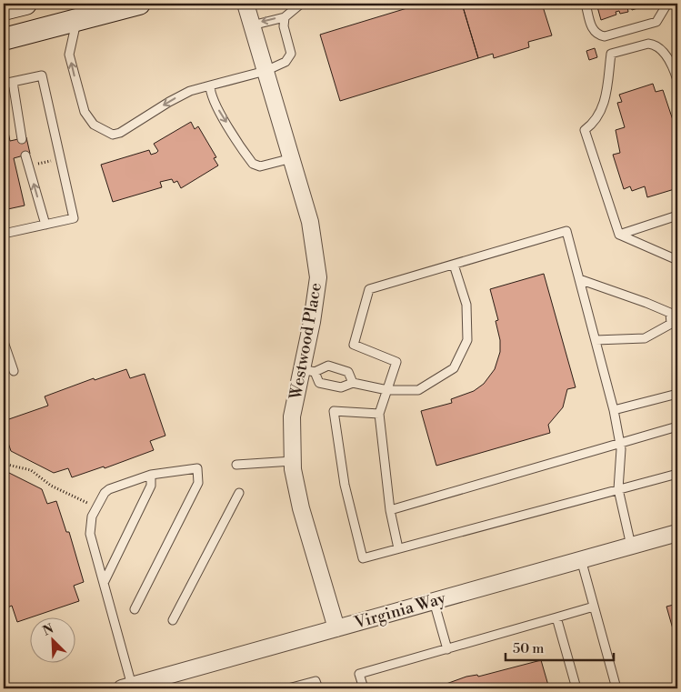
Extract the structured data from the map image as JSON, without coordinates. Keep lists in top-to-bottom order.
{
  "streets": {
    "street": ["Westwood Place", "Virginia Way"]
  },
  "crossings": [
    ["Westwood Place", "Virginia Way"]
  ],
  "scale_bar": "50 m",
  "north": "top left"
}
